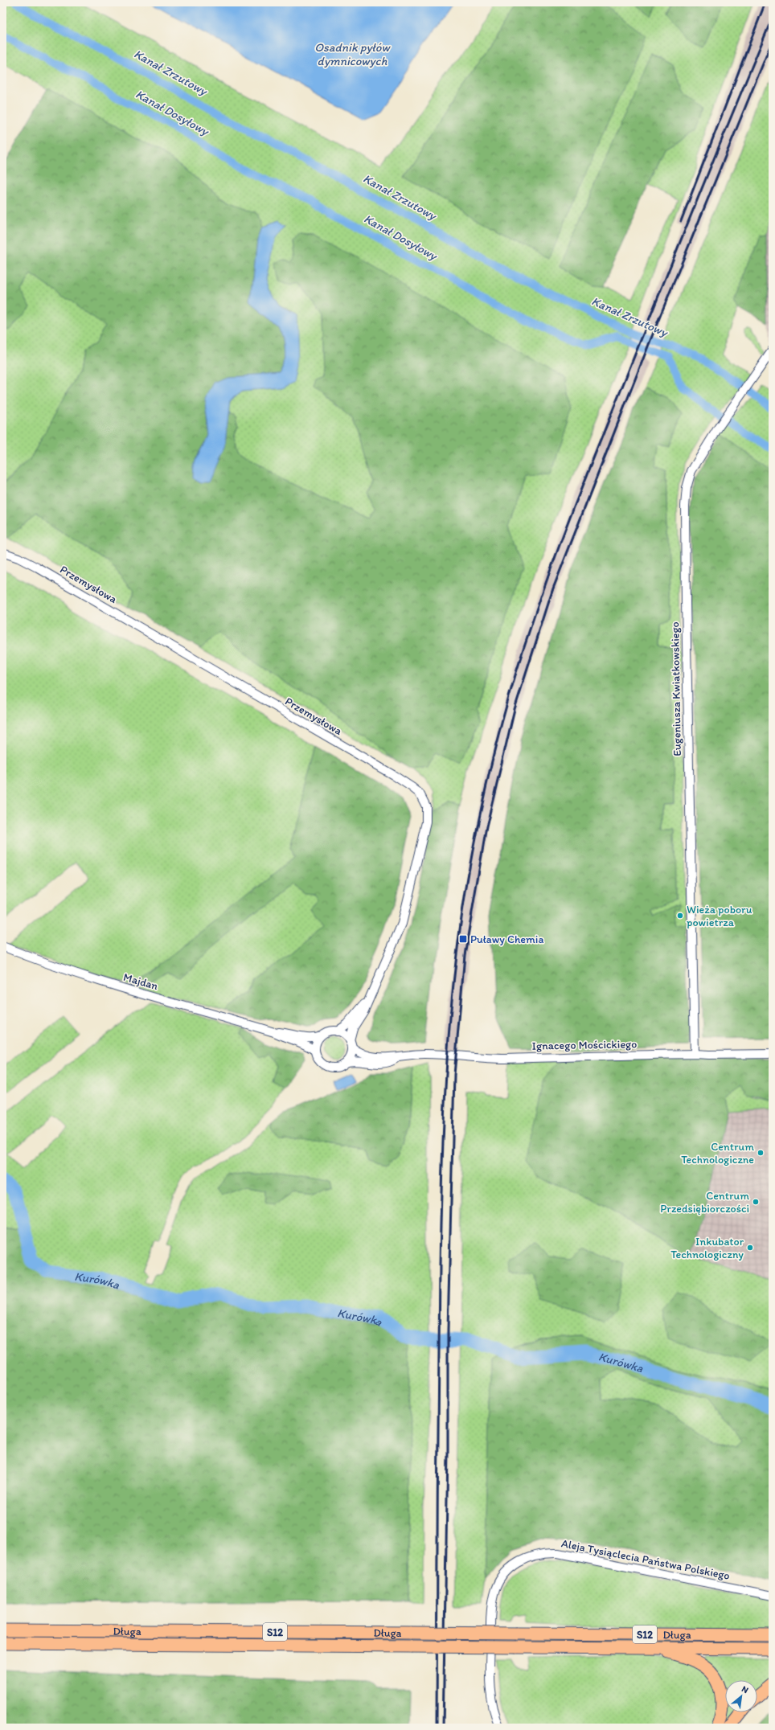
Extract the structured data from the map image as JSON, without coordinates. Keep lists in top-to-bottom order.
{
  "streets": {
    "highway": ["Długa", "S12"],
    "street": [
      "Przemysłowa",
      "Eugeniusza Kwiatkowskiego",
      "Majdan",
      "Ignacego Mościckiego",
      "Aleja Tysiąclecia Państwa Polskiego"
    ]
  },
  "crossings": [
    ["Przemysłowa", "Majdan"],
    ["Przemysłowa", "Ignacego Mościckiego"],
    ["Eugeniusza Kwiatkowskiego", "Ignacego Mościckiego"],
    ["Majdan", "Ignacego Mościckiego"],
    ["Długa", "S12"]
  ],
  "water": [
    "Osadnik pyłów dymnicowych",
    "Kanał Zrzutowy",
    "Kanał Dosyłowy",
    "Kurówka"
  ],
  "places": {
    "other": [
      "Wieża poboru powietrza",
      "Centrum Technologiczne",
      "Centrum Przedsiębiorczości",
      "Inkubator Technologiczny"
    ],
    "transit": ["Puławy Chemia"]
  },
  "north": "top right"
}
